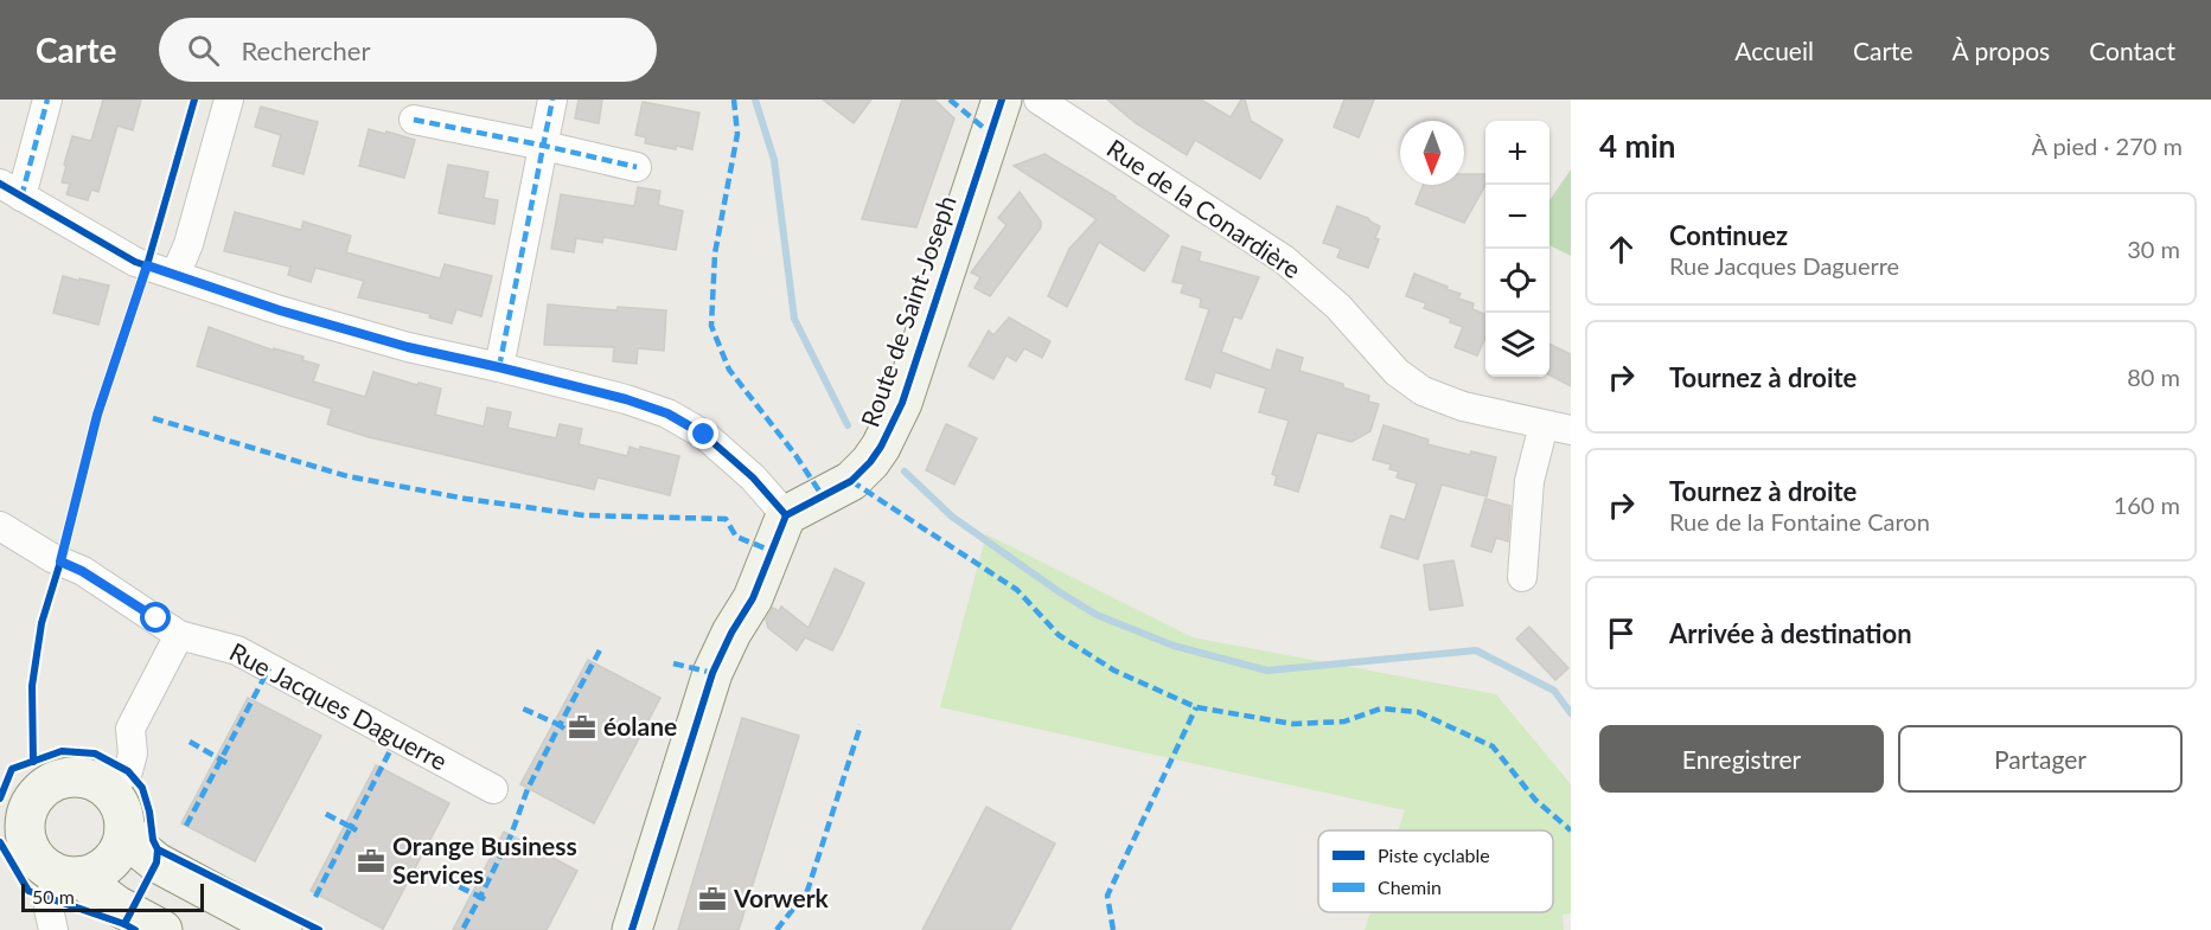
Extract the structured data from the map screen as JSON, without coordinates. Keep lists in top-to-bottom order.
{
  "streets": {
    "street": ["Rue de la Conardière", "Route de Saint-Joseph", "Rue Jacques Daguerre"]
  },
  "places": {
    "office": ["éolane", "Orange Business Services", "Vorwerk"]
  },
  "legend": ["Piste cyclable", "Chemin"],
  "scale_bar": "50 m",
  "north": "bottom",
  "page": {
    "header": "Carte",
    "search": "Rechercher",
    "nav": [
      "Accueil",
      "Carte",
      "À propos",
      "Contact"
    ],
    "heading": ["4 min", "À pied · 270 m"],
    "map_buttons": ["+", "−"],
    "list": [
      ["Continuez", "Rue Jacques Daguerre", "30 m"],
      ["Tournez à droite", "80 m"],
      ["Tournez à droite", "Rue de la Fontaine Caron", "160 m"],
      "Arrivée à destination"
    ],
    "buttons": ["Enregistrer", "Partager"],
    "scale": "50 m"
  }
}
